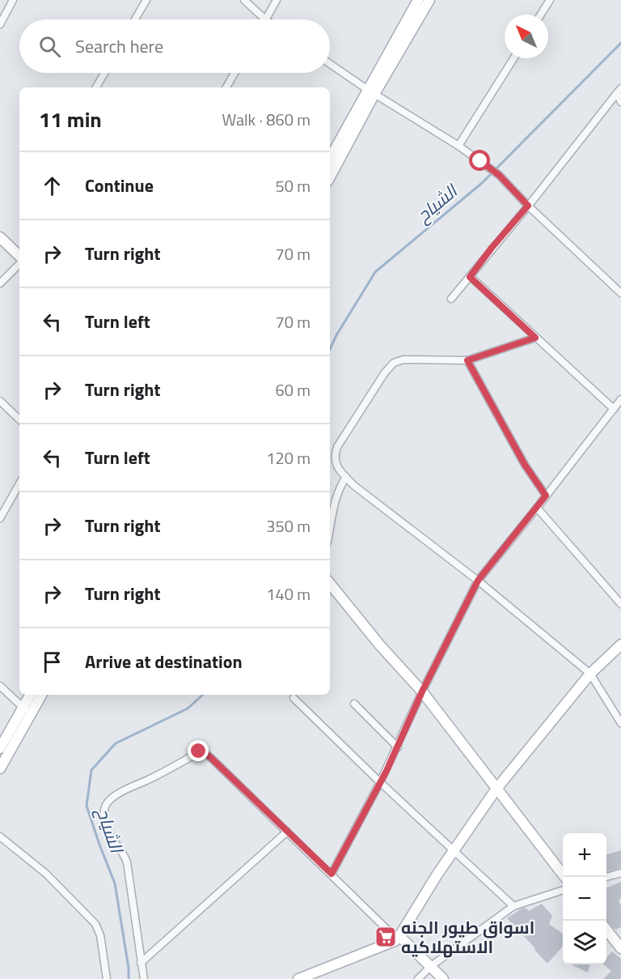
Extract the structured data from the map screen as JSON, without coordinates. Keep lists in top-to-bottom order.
{
  "water": ["الشياح"],
  "places": {
    "supermarket": ["اسواق طيور الجنه الاستهلاكيه"]
  },
  "north": "top left",
  "page": {
    "search": "Search here",
    "heading": ["11 min", "Walk · 860 m"],
    "list": [
      ["Continue", "50 m"],
      ["Turn right", "70 m"],
      ["Turn left", "70 m"],
      ["Turn right", "60 m"],
      ["Turn left", "120 m"],
      ["Turn right", "350 m"],
      ["Turn right", "140 m"],
      "Arrive at destination"
    ],
    "map_buttons": ["+", "−"]
  }
}
